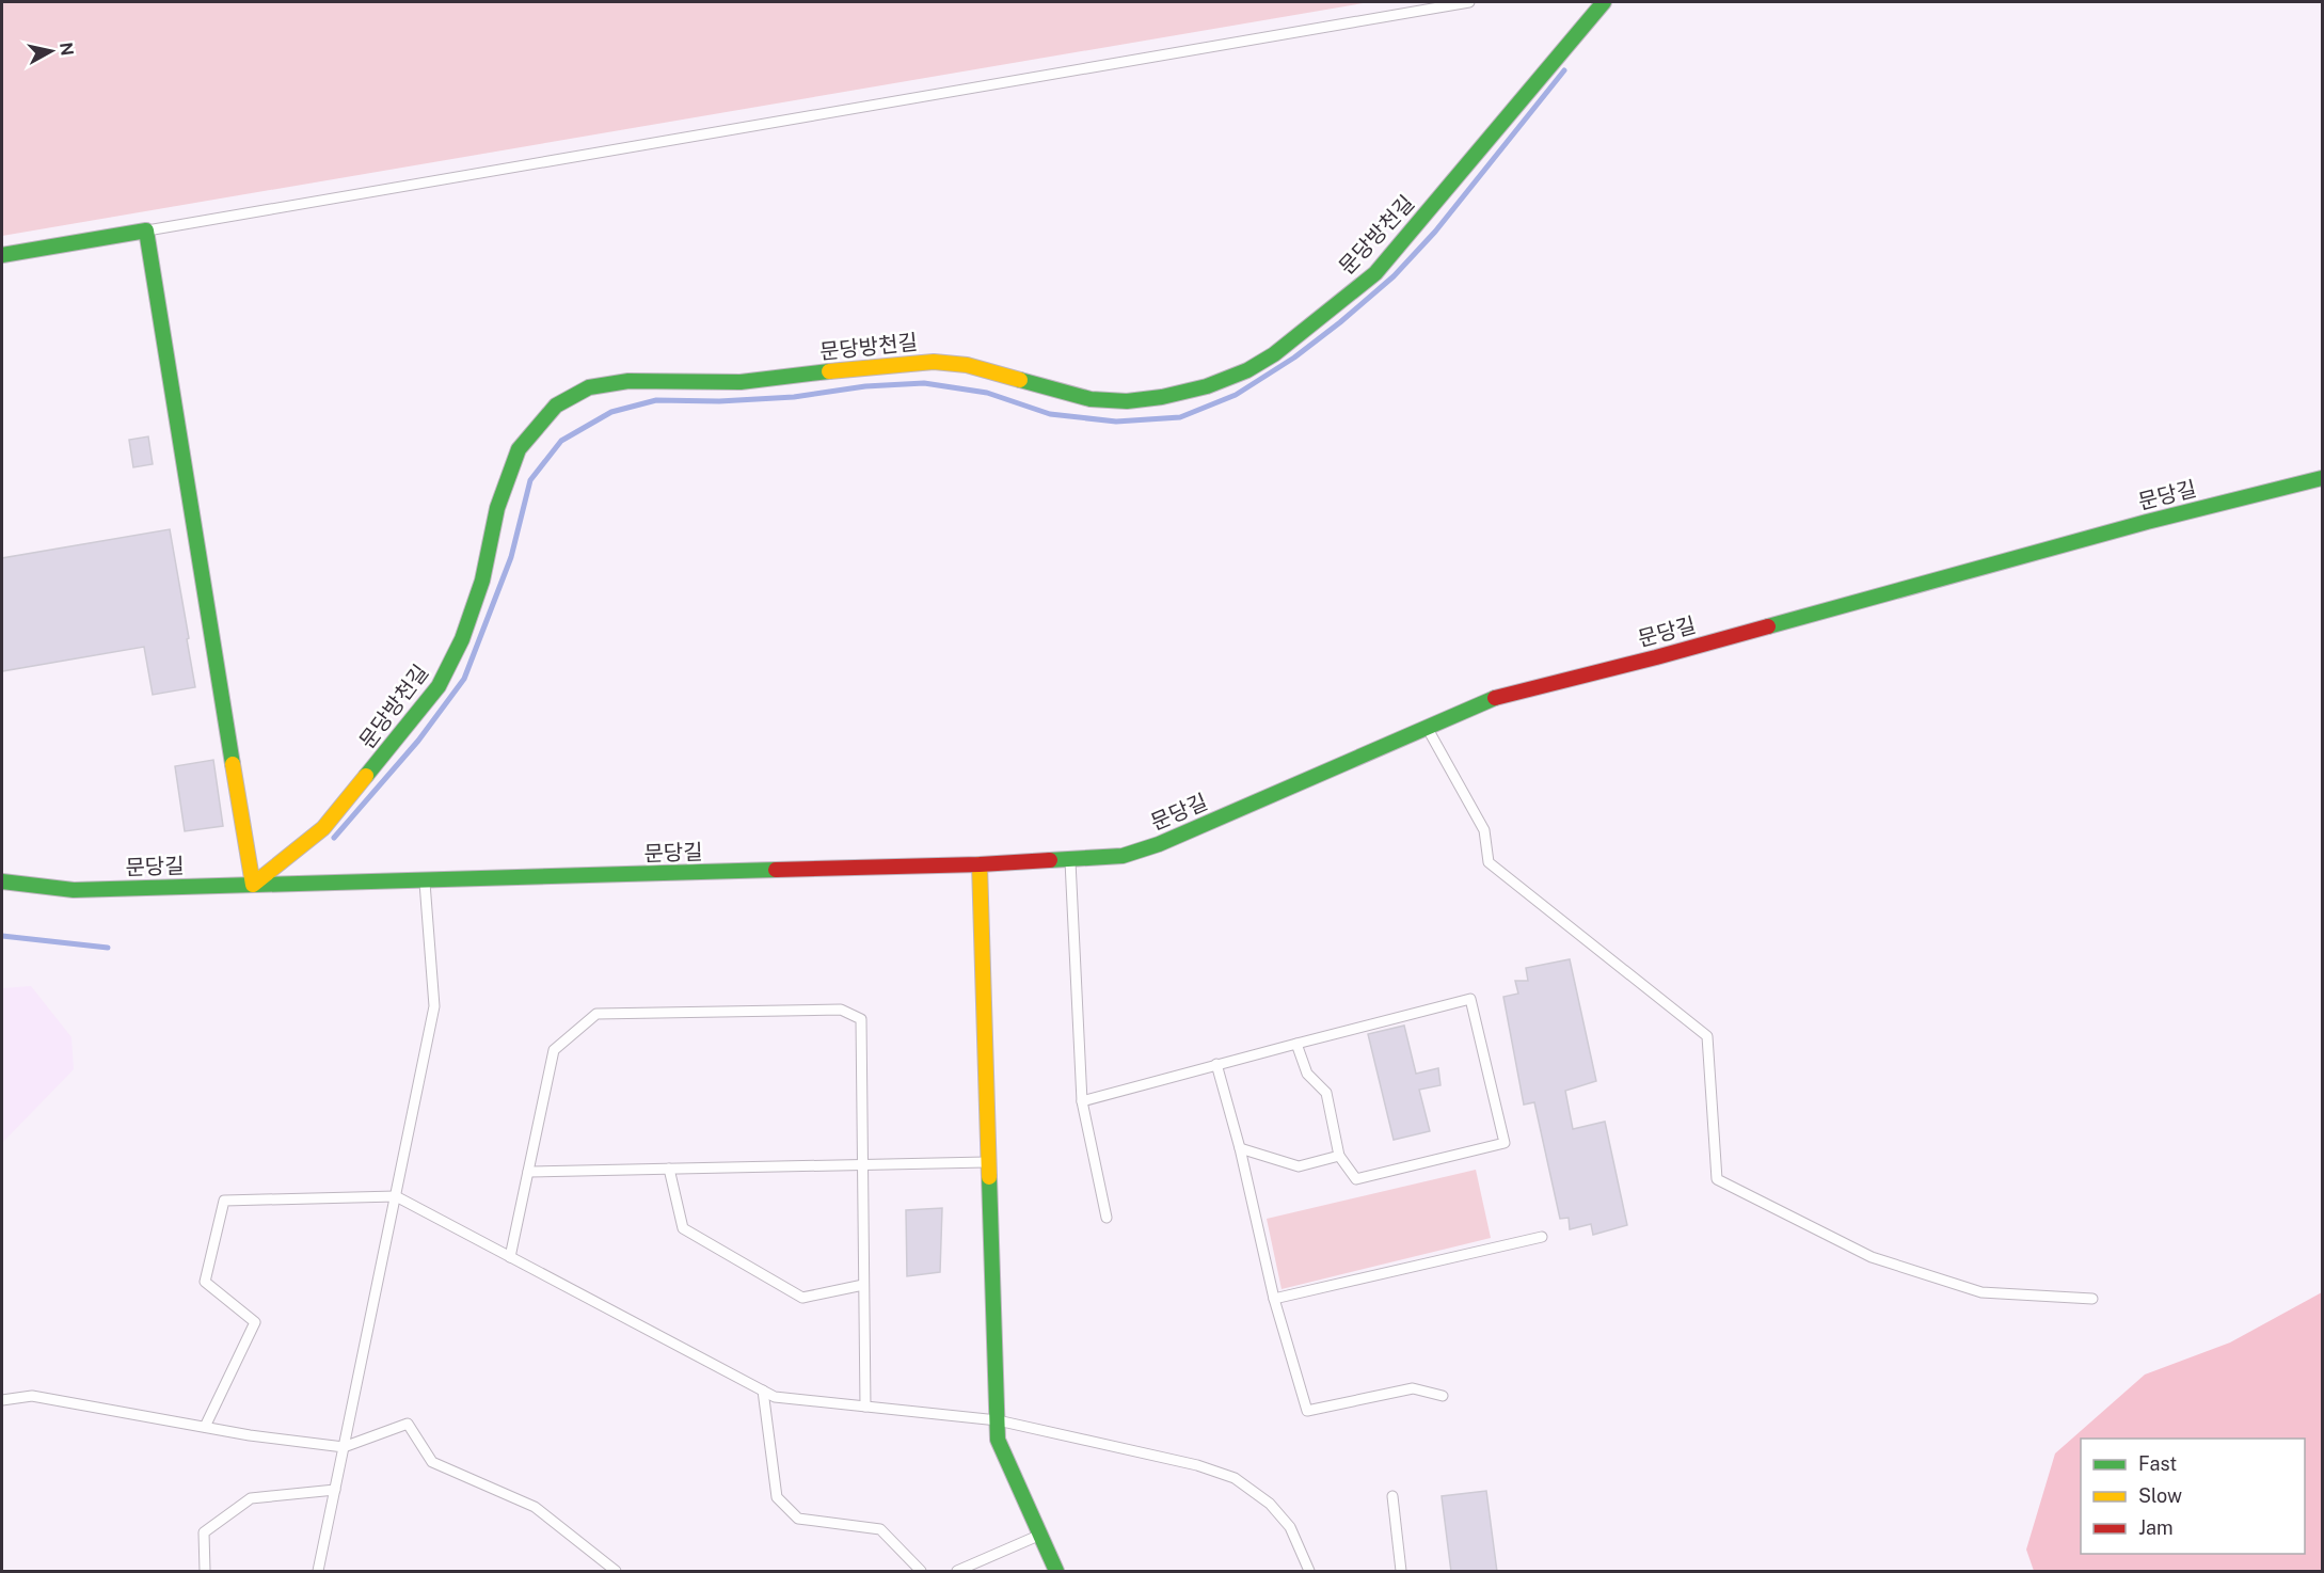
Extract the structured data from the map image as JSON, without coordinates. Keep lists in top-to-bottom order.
{
  "streets": {
    "street": ["문당방천길", "문당길"]
  },
  "crossings": [
    ["문당방천길", "문당길"]
  ],
  "legend": ["Fast", "Slow", "Jam"],
  "north": "right"
}
